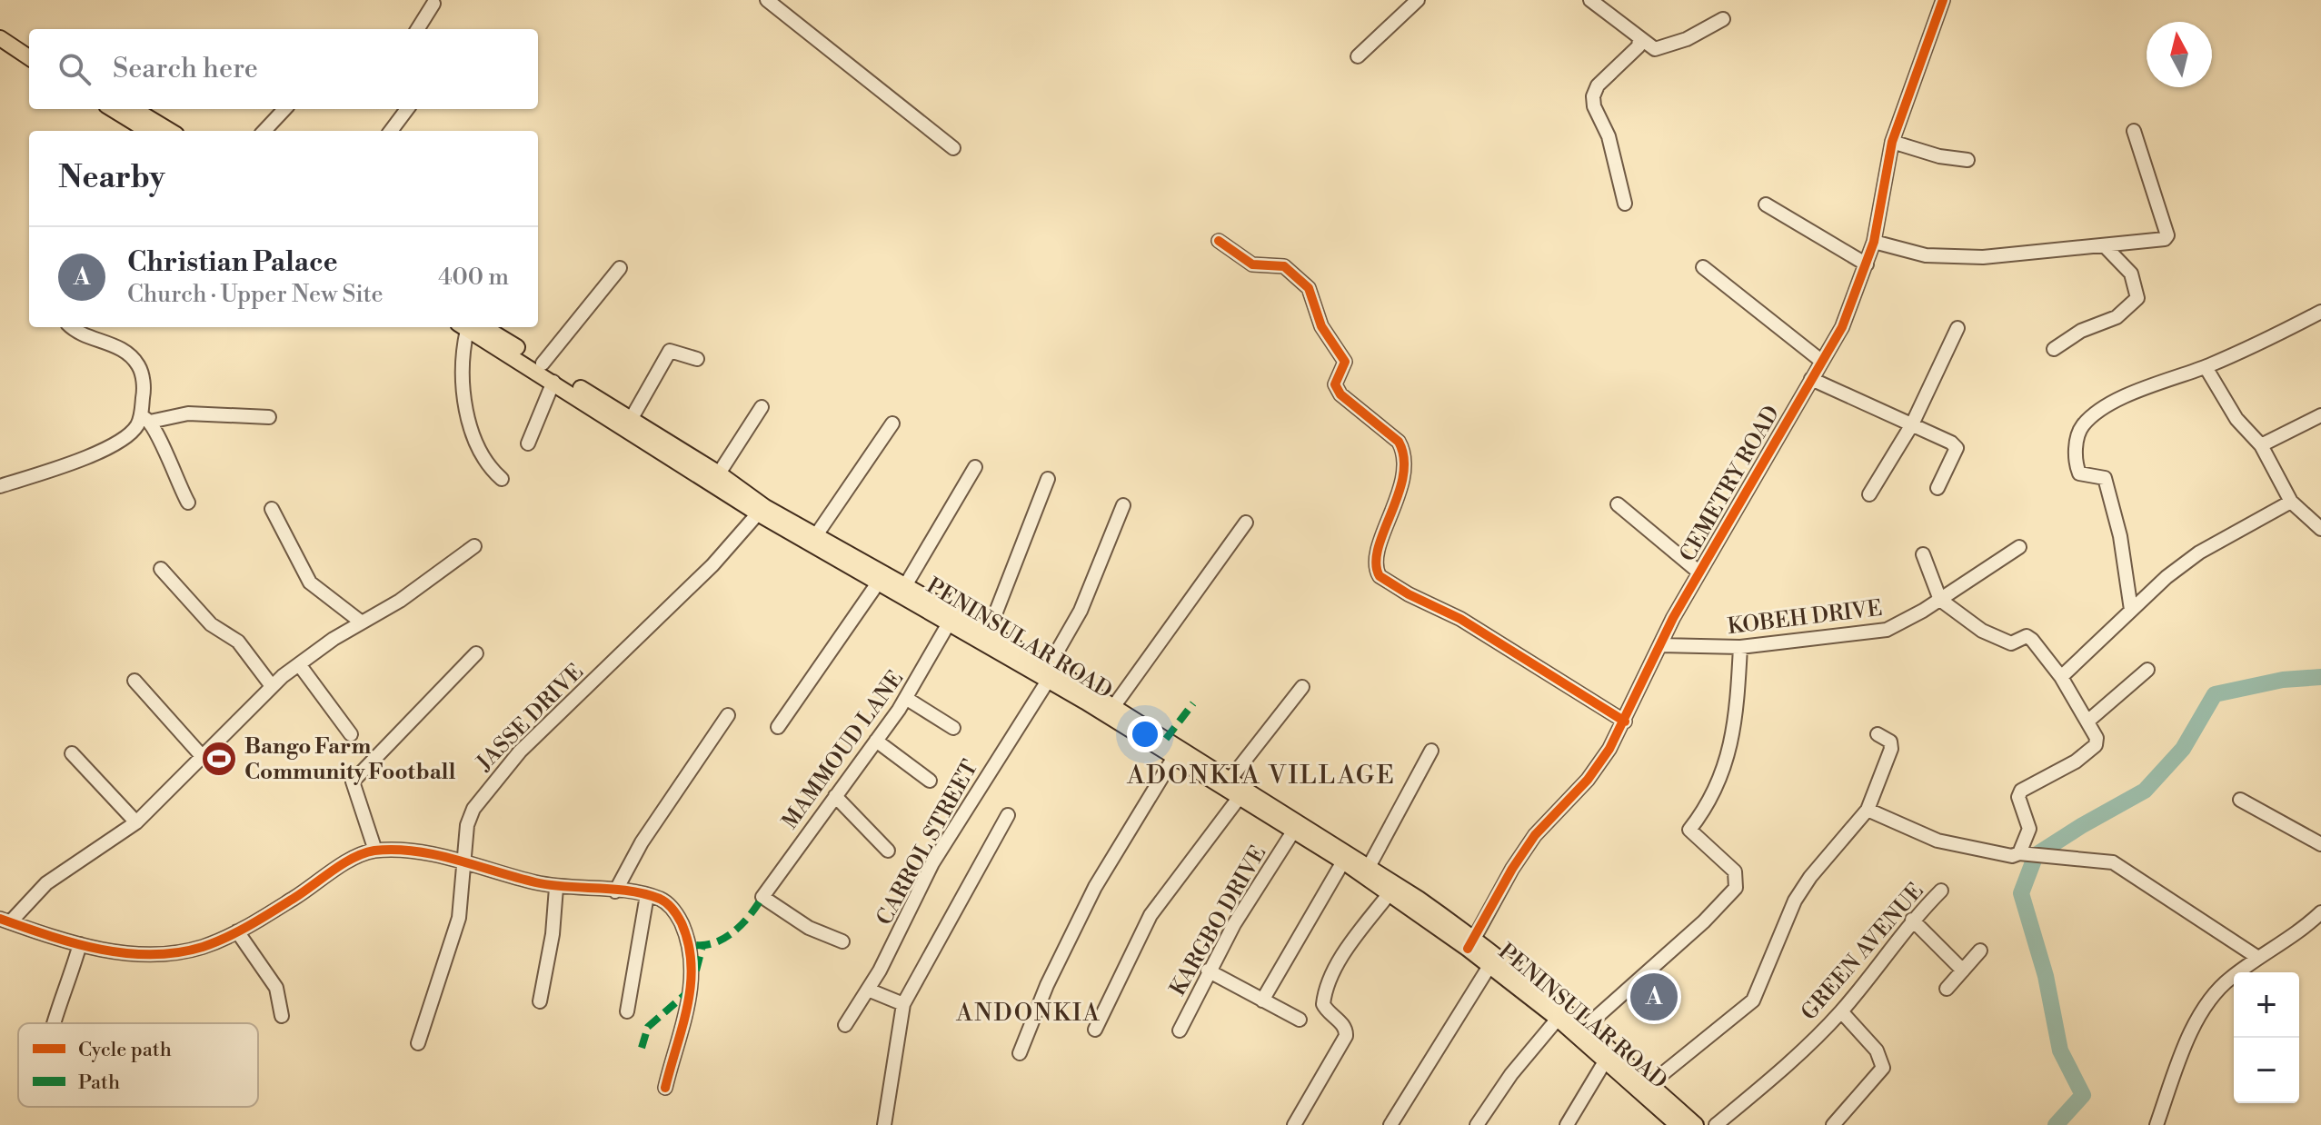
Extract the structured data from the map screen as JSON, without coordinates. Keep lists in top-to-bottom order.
{
  "streets": {
    "main road": ["PENINSULAR ROAD"],
    "street": [
      "CEMETRY ROAD",
      "KOBEH DRIVE",
      "JASSE DRIVE",
      "MAMMOUD LANE",
      "CARROL STREET",
      "KARGBO DRIVE",
      "GREEN AVENUE"
    ]
  },
  "crossings": [
    ["CEMETRY ROAD", "KOBEH DRIVE"],
    ["CEMETRY ROAD", "PENINSULAR ROAD"],
    ["PENINSULAR ROAD", "JASSE DRIVE"],
    ["PENINSULAR ROAD", "MAMMOUD LANE"],
    ["PENINSULAR ROAD", "CARROL STREET"],
    ["PENINSULAR ROAD", "KARGBO DRIVE"]
  ],
  "districts": ["ADONKIA VILLAGE", "ANDONKIA"],
  "places": {
    "sports": ["Bango Farm Community Football"]
  },
  "legend": ["Cycle path", "Path"],
  "north": "top",
  "page": {
    "search": "Search here",
    "heading": "Nearby",
    "list": [
      {
        "mark": "A",
        "name": "Christian Palace",
        "note": "Church · Upper New Site",
        "value": "400 m"
      }
    ],
    "pins": "A",
    "map_buttons": ["+", "−"]
  }
}
